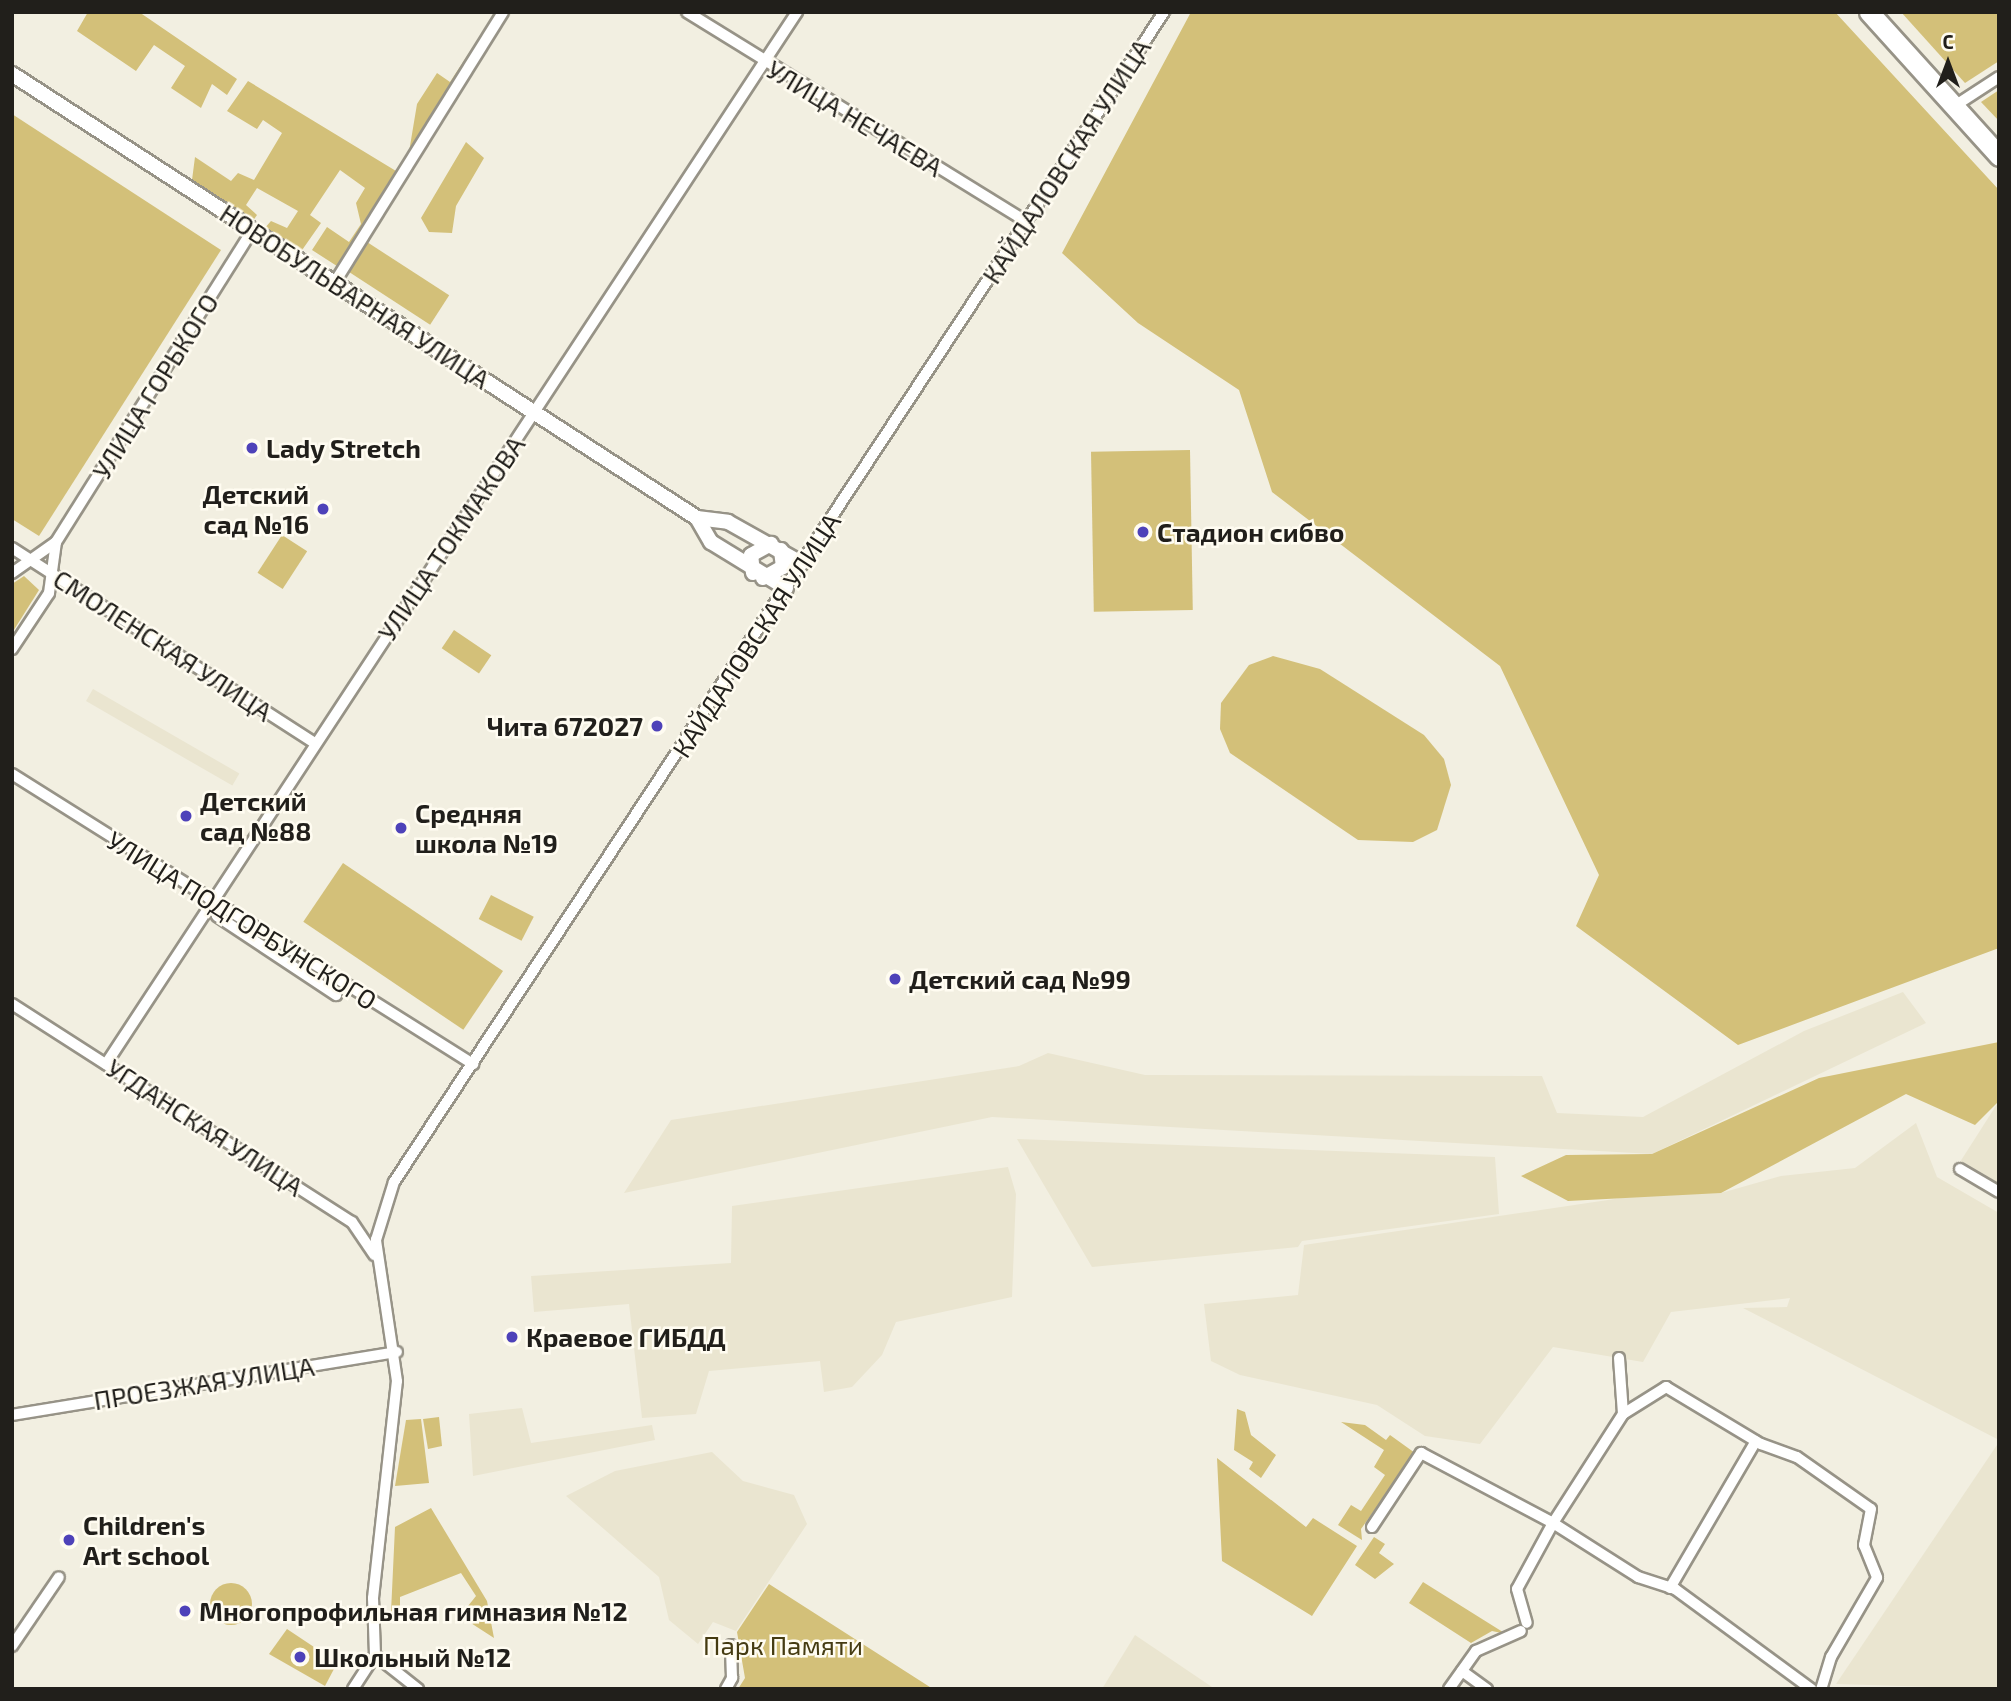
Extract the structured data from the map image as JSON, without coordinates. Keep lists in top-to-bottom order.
{
  "streets": {
    "street": [
      "УЛИЦА НЕЧАЕВА",
      "КАЙДАЛОВСКАЯ УЛИЦА",
      "НОВОБУЛЬВАРНАЯ УЛИЦА",
      "УЛИЦА ГОРЬКОГО",
      "УЛИЦА ТОКМАКОВА",
      "СМОЛЕНСКАЯ УЛИЦА",
      "УЛИЦА ПОДГОРБУНСКОГО",
      "УГДАНСКАЯ УЛИЦА",
      "ПРОЕЗЖАЯ УЛИЦА"
    ]
  },
  "crossings": [
    ["УЛИЦА НЕЧАЕВА", "КАЙДАЛОВСКАЯ УЛИЦА"],
    ["УЛИЦА НЕЧАЕВА", "УЛИЦА ТОКМАКОВА"],
    ["КАЙДАЛОВСКАЯ УЛИЦА", "УЛИЦА ПОДГОРБУНСКОГО"],
    ["КАЙДАЛОВСКАЯ УЛИЦА", "УГДАНСКАЯ УЛИЦА"],
    ["НОВОБУЛЬВАРНАЯ УЛИЦА", "УЛИЦА ГОРЬКОГО"],
    ["НОВОБУЛЬВАРНАЯ УЛИЦА", "УЛИЦА ТОКМАКОВА"],
    ["УЛИЦА ГОРЬКОГО", "СМОЛЕНСКАЯ УЛИЦА"],
    ["УЛИЦА ТОКМАКОВА", "СМОЛЕНСКАЯ УЛИЦА"],
    ["УЛИЦА ТОКМАКОВА", "УЛИЦА ПОДГОРБУНСКОГО"],
    ["УЛИЦА ТОКМАКОВА", "УГДАНСКАЯ УЛИЦА"]
  ],
  "parks": ["Парк Памяти"],
  "places": [
    "Lady Stretch",
    "Детский сад №16",
    "Стадион сибво",
    "Чита 672027",
    "Детский сад №88",
    "Средняя школа №19",
    "Детский сад №99",
    "Краевое ГИБДД",
    "Children's Art school",
    "Многопрофильная гимназия №12",
    "Школьный №12"
  ],
  "north": "top"
}
